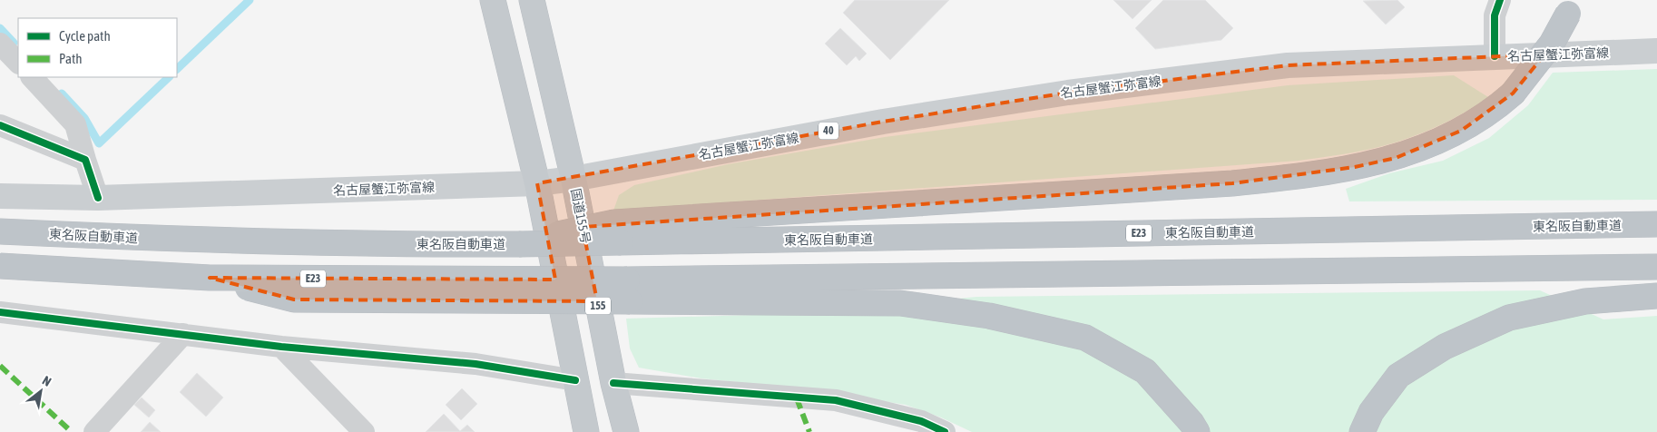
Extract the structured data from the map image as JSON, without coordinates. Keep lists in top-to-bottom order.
{
  "streets": {
    "highway": [
      "国道155号",
      "東名阪自動車道",
      "E23",
      "155"
    ],
    "main road": ["名古屋蟹江弥富線", "40"]
  },
  "crossings": [
    ["名古屋蟹江弥富線", "国道155号"]
  ],
  "legend": ["Cycle path", "Path"],
  "north": "top right"
}
